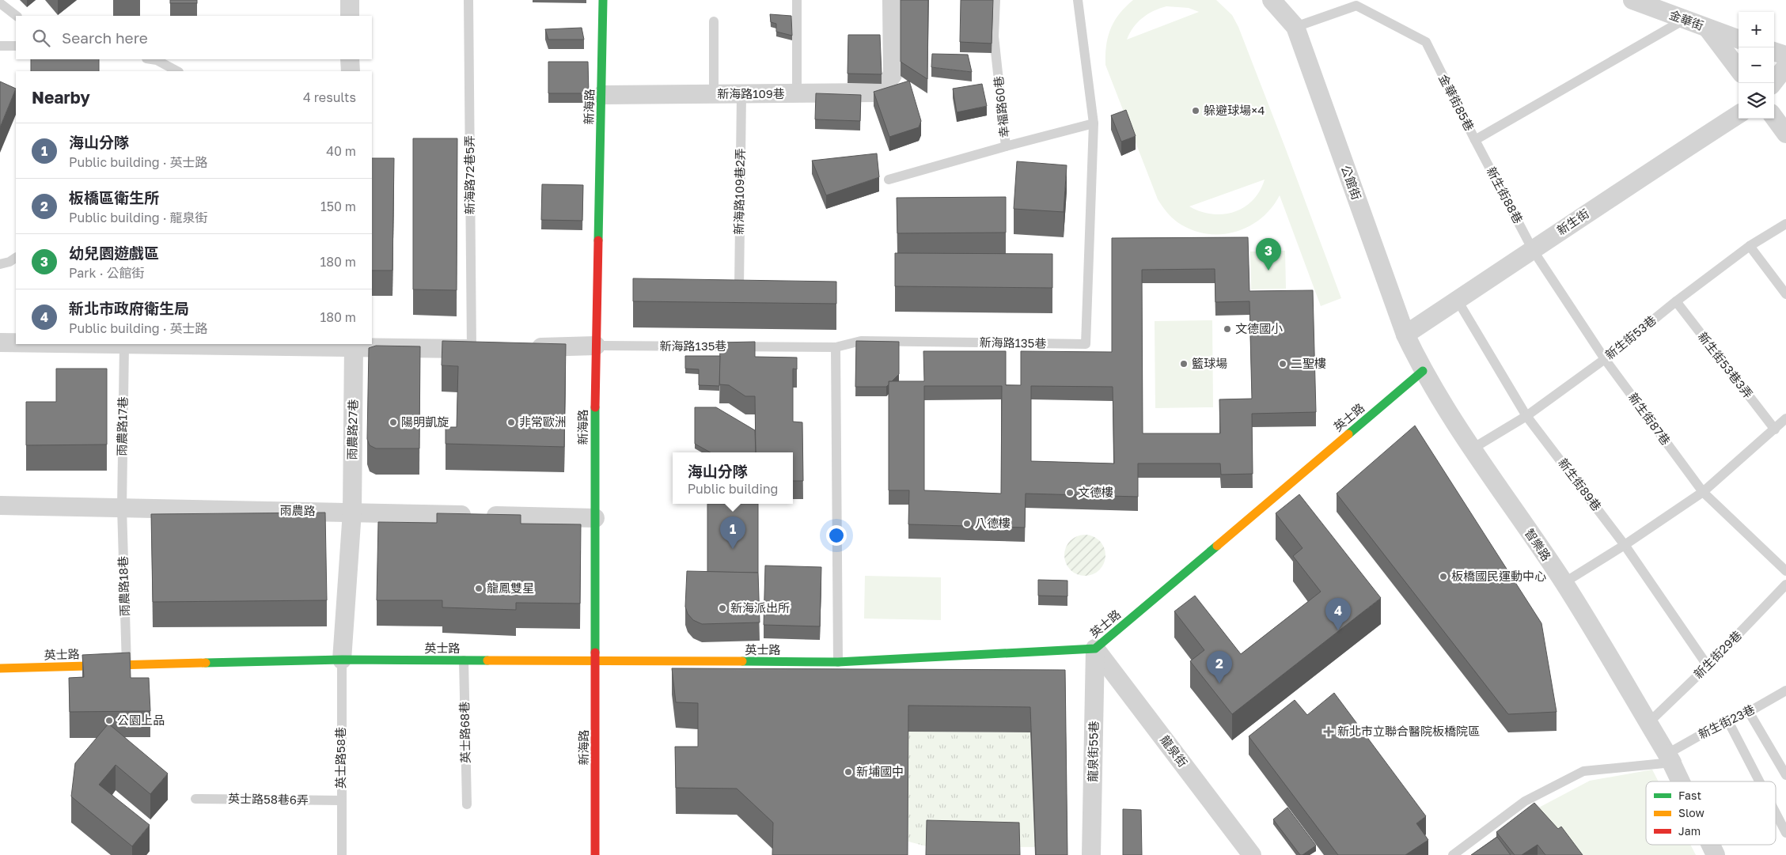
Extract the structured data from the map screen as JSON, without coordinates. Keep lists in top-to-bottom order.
{
  "streets": {
    "street": [
      "金華街",
      "新海路109巷",
      "新海路",
      "公館街",
      "新生街",
      "英士路",
      "雨農路27巷",
      "雨農路",
      "智樂路",
      "龍泉街55巷",
      "龍泉街"
    ],
    "lane": [
      "金華街85巷",
      "幸福路60巷",
      "新海路72巷5弄",
      "新海路109巷2弄",
      "新生街88巷",
      "新生街53巷",
      "新海路135巷",
      "新生街53巷3弄",
      "新生街87巷",
      "雨農路17巷",
      "新生街89巷",
      "雨農路18巷",
      "新生街29巷",
      "新生街23巷",
      "英士路68巷",
      "英士路58巷",
      "英士路58巷6弄"
    ]
  },
  "crossings": [
    ["金華街", "金華街85巷"],
    ["新海路109巷", "新海路"],
    ["新海路109巷", "新海路109巷2弄"],
    ["金華街85巷", "公館街"],
    ["金華街85巷", "新生街88巷"],
    ["新海路", "新海路135巷"],
    ["新海路", "英士路"],
    ["新海路", "雨農路"],
    ["幸福路60巷", "新海路135巷"],
    ["公館街", "新生街"],
    ["公館街", "英士路"],
    ["公館街", "智樂路"],
    ["新生街88巷", "新生街"],
    ["新生街88巷", "新生街87巷"],
    ["新生街", "新生街87巷"],
    ["新生街", "新生街89巷"],
    ["新生街53巷", "新生街53巷3弄"],
    ["新生街53巷", "新生街87巷"],
    ["新生街53巷", "新生街89巷"],
    ["新生街53巷", "智樂路"],
    ["英士路", "雨農路27巷"],
    ["英士路", "智樂路"],
    ["英士路", "雨農路18巷"],
    ["英士路", "英士路68巷"],
    ["英士路", "龍泉街55巷"],
    ["英士路", "龍泉街"],
    ["英士路", "英士路58巷"],
    ["雨農路17巷", "雨農路"],
    ["雨農路17巷", "雨農路18巷"],
    ["雨農路27巷", "雨農路"],
    ["雨農路27巷", "英士路58巷"],
    ["新生街89巷", "新生街29巷"],
    ["雨農路", "雨農路18巷"],
    ["智樂路", "新生街29巷"],
    ["智樂路", "新生街23巷"],
    ["龍泉街55巷", "龍泉街"],
    ["英士路58巷", "英士路58巷6弄"]
  ],
  "places": {
    "other": [
      "躲避球場×4",
      "文德國小",
      "籃球場",
      "二聖樓",
      "陽明凱旋",
      "非常歐洲",
      "文德樓",
      "八德樓",
      "板橋國民運動中心",
      "龍鳳雙星",
      "新海派出所",
      "公園上品",
      "新埔國中"
    ],
    "health": ["新北市立聯合醫院板橋院區"]
  },
  "legend": ["Fast", "Slow", "Jam"],
  "page": {
    "map_buttons": ["+", "−"],
    "search": "Search here",
    "heading": ["Nearby", "4 results"],
    "list": [
      {
        "mark": "1",
        "name": "海山分隊",
        "note": "Public building · 英士路",
        "value": "40 m"
      },
      {
        "mark": "2",
        "name": "板橋區衛生所",
        "note": "Public building · 龍泉街",
        "value": "150 m"
      },
      {
        "mark": "3",
        "name": "幼兒園遊戲區",
        "note": "Park · 公館街",
        "value": "180 m"
      },
      {
        "mark": "4",
        "name": "新北市政府衛生局",
        "note": "Public building · 英士路",
        "value": "180 m"
      }
    ],
    "pins": [
      "3",
      "1",
      "4",
      "2"
    ],
    "popup": ["海山分隊", "Public building"]
  }
}
